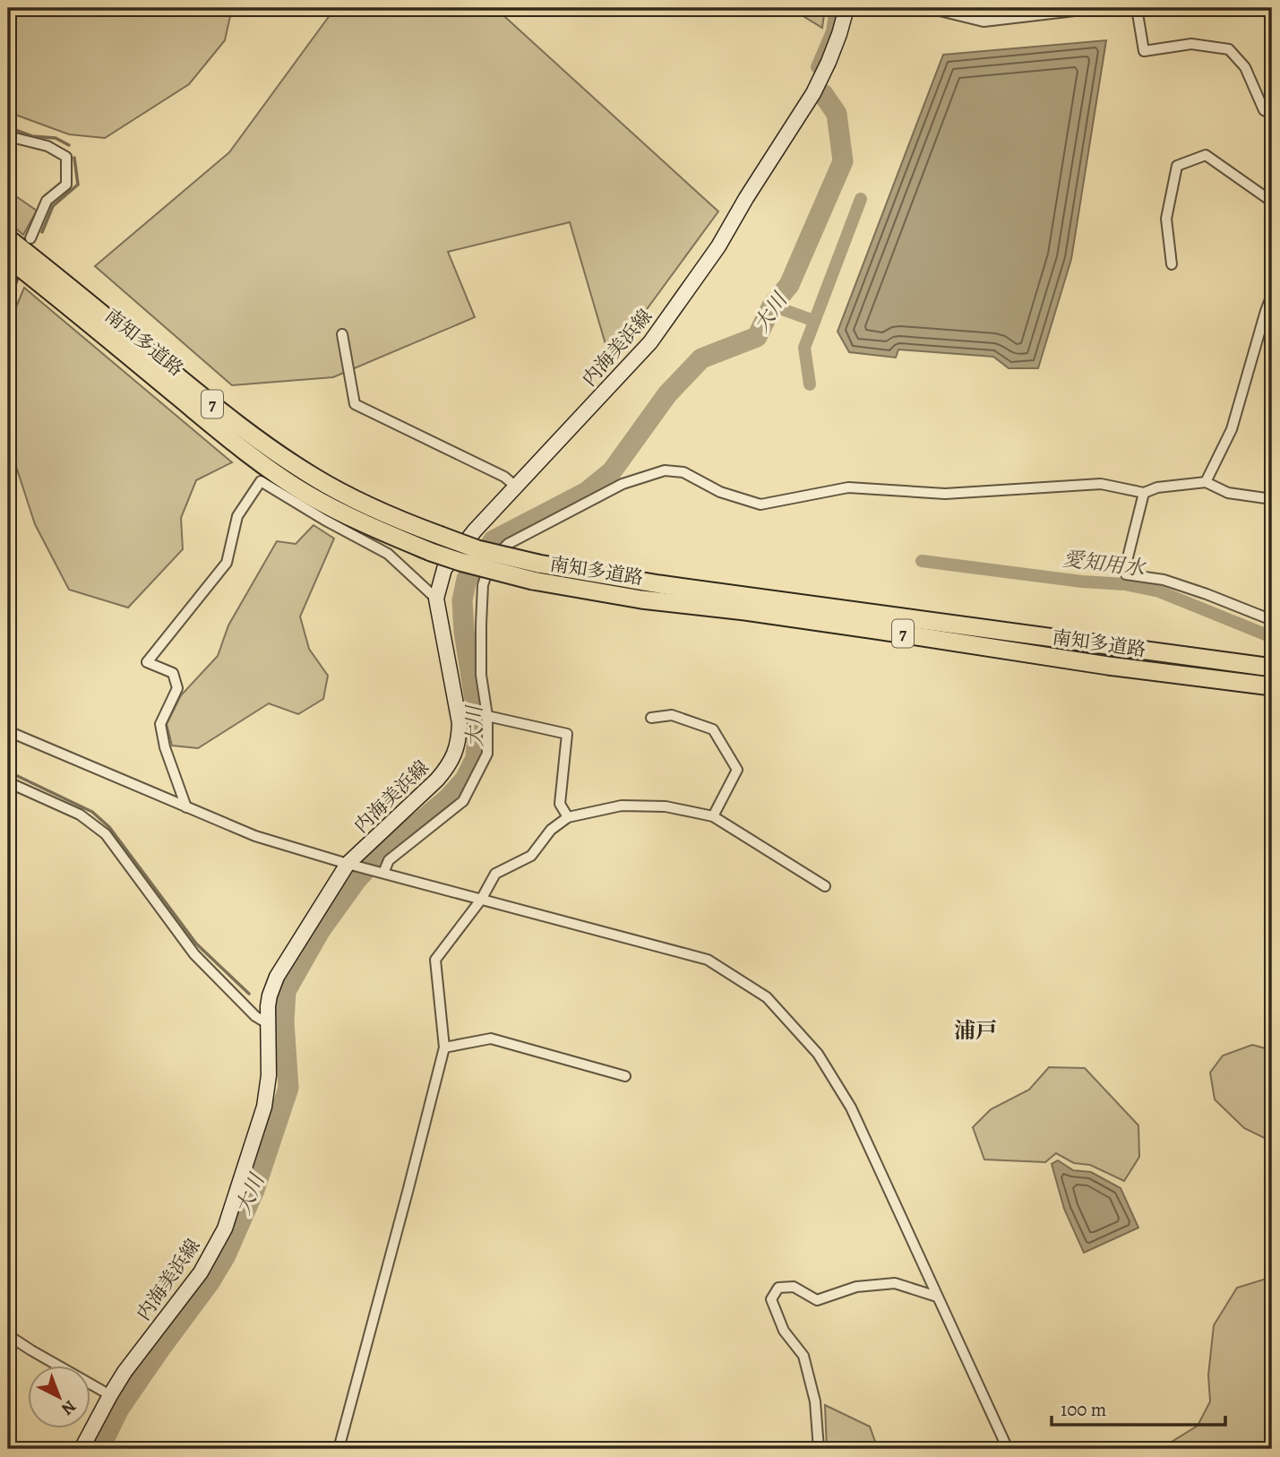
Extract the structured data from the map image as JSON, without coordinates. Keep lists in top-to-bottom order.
{
  "streets": {
    "highway": ["南知多道路", "7"],
    "main road": ["内海美浜線"]
  },
  "districts": ["浦戸"],
  "water": ["大川", "愛知用水"],
  "scale_bar": "100 m",
  "north": "bottom right"
}
